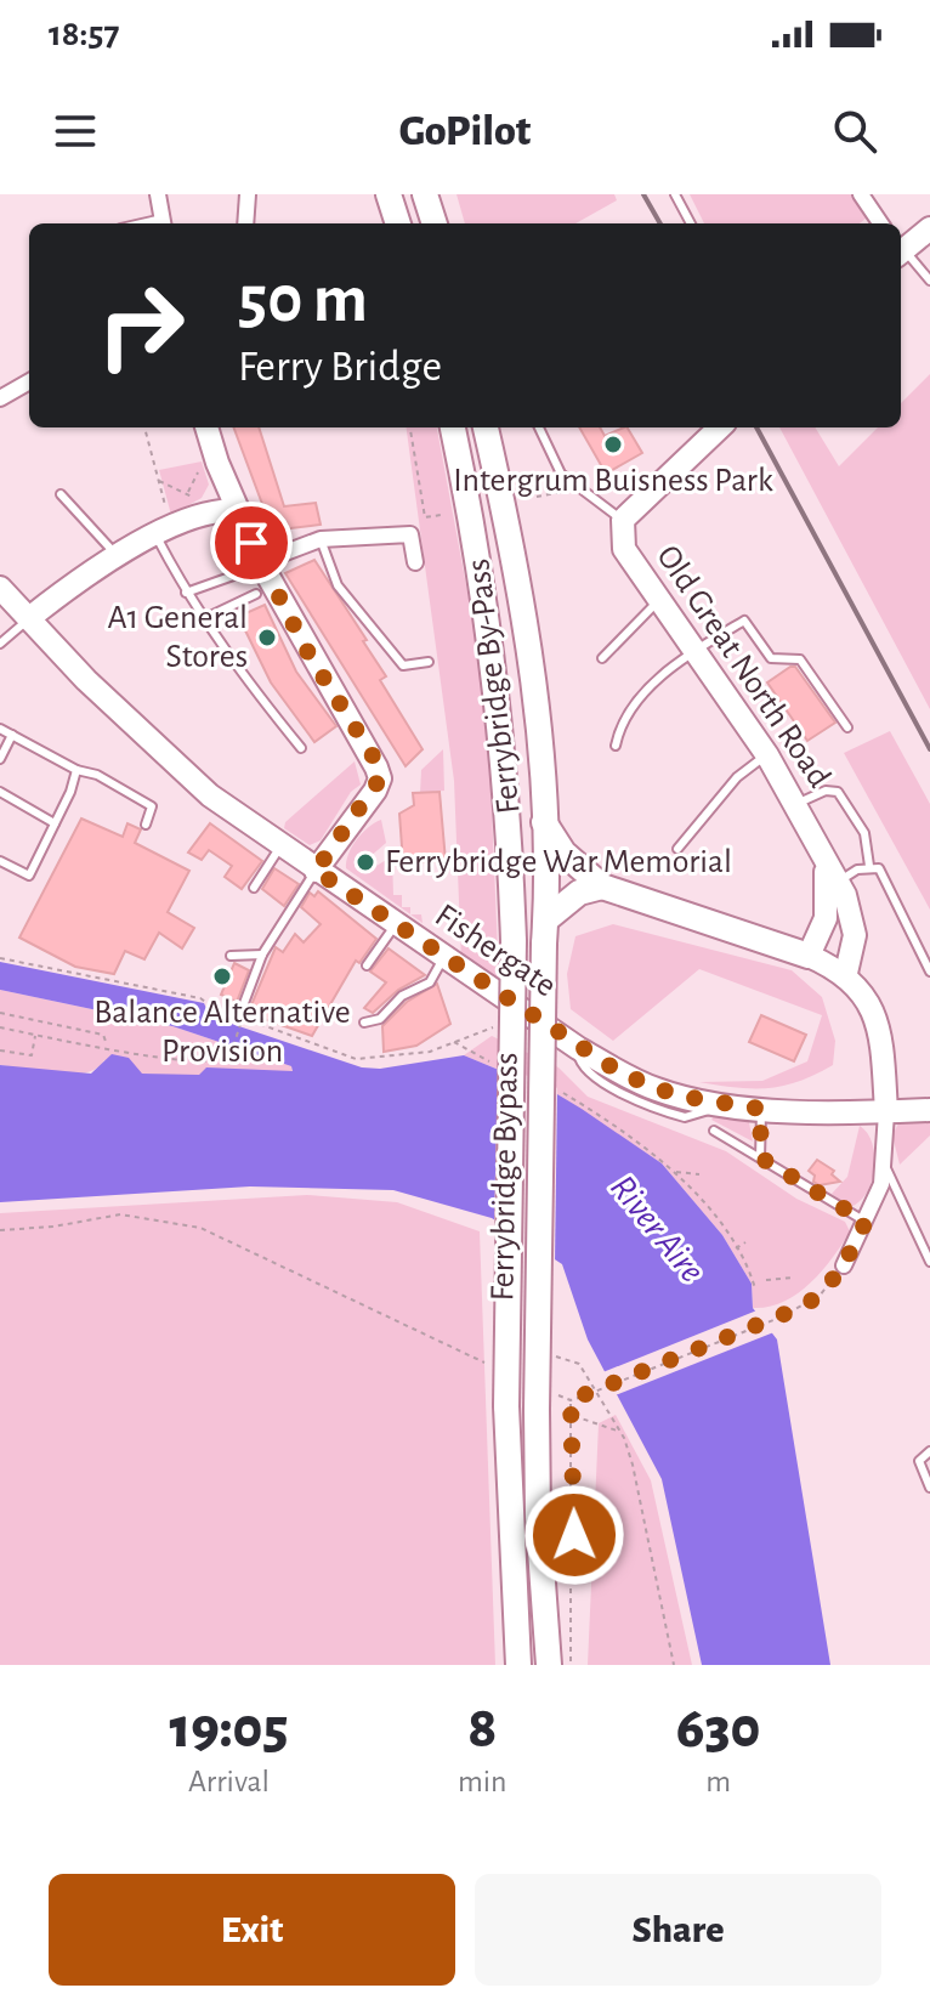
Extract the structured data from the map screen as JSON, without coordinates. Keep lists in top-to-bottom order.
{
  "streets": {
    "main road": [
      "Old Great North Road",
      "Ferrybridge By-Pass",
      "Fishergate",
      "Ferrybridge Bypass"
    ]
  },
  "crossings": [
    ["Ferrybridge By-Pass", "Ferrybridge Bypass"]
  ],
  "water": ["River Aire"],
  "places": [
    "Intergrum Buisness Park",
    "A1 General Stores",
    "Ferrybridge War Memorial",
    "Balance Alternative Provision"
  ],
  "page": {
    "status": "18:57",
    "header": "GoPilot",
    "turn": ["50 m", "Ferry Bridge"],
    "eta": [
      "19:05",
      "Arrival",
      "8",
      "min",
      "630",
      "m"
    ],
    "buttons": ["Exit", "Share"]
  }
}
